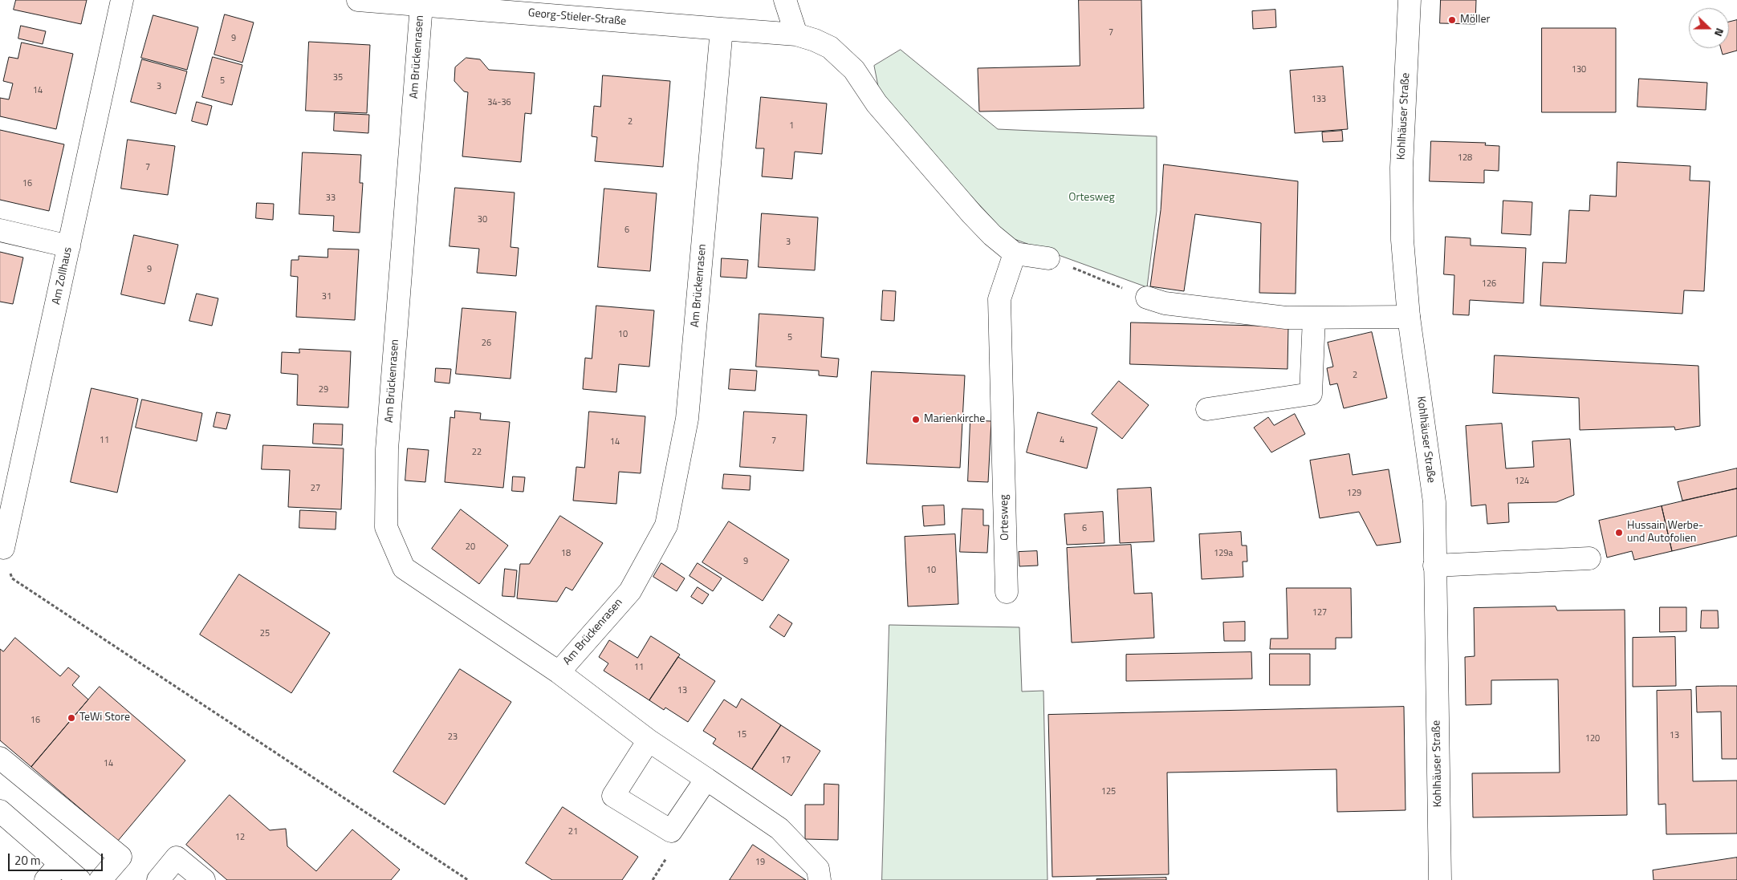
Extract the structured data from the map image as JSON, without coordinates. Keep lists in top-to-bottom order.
{
  "streets": {
    "street": [
      "Georg-Stieler-Straße",
      "Am Brückenrasen",
      "Kohlhäuser Straße",
      "Am Zollhaus",
      "Ortesweg"
    ]
  },
  "crossings": [
    ["Georg-Stieler-Straße", "Am Brückenrasen"]
  ],
  "parks": ["Ortesweg"],
  "places": [
    "Möller",
    "Marienkirche",
    "Hussain Werbe- und Autofolien",
    "TeWi Store"
  ],
  "house_numbers": [
    "7",
    "9",
    "130",
    "35",
    "5",
    "3",
    "14",
    "133",
    "34-36",
    "2",
    "1",
    "128",
    "7",
    "16",
    "33",
    "30",
    "6",
    "3",
    "9",
    "126",
    "31",
    "10",
    "5",
    "26",
    "2",
    "29",
    "11",
    "4",
    "7",
    "14",
    "22",
    "124",
    "27",
    "129",
    "6",
    "20",
    "18",
    "129a",
    "9",
    "10",
    "127",
    "25",
    "11",
    "13",
    "16",
    "15",
    "13",
    "23",
    "120",
    "17",
    "14",
    "125",
    "21",
    "12",
    "19"
  ],
  "scale_bar": "20 m",
  "north": "right"
}
